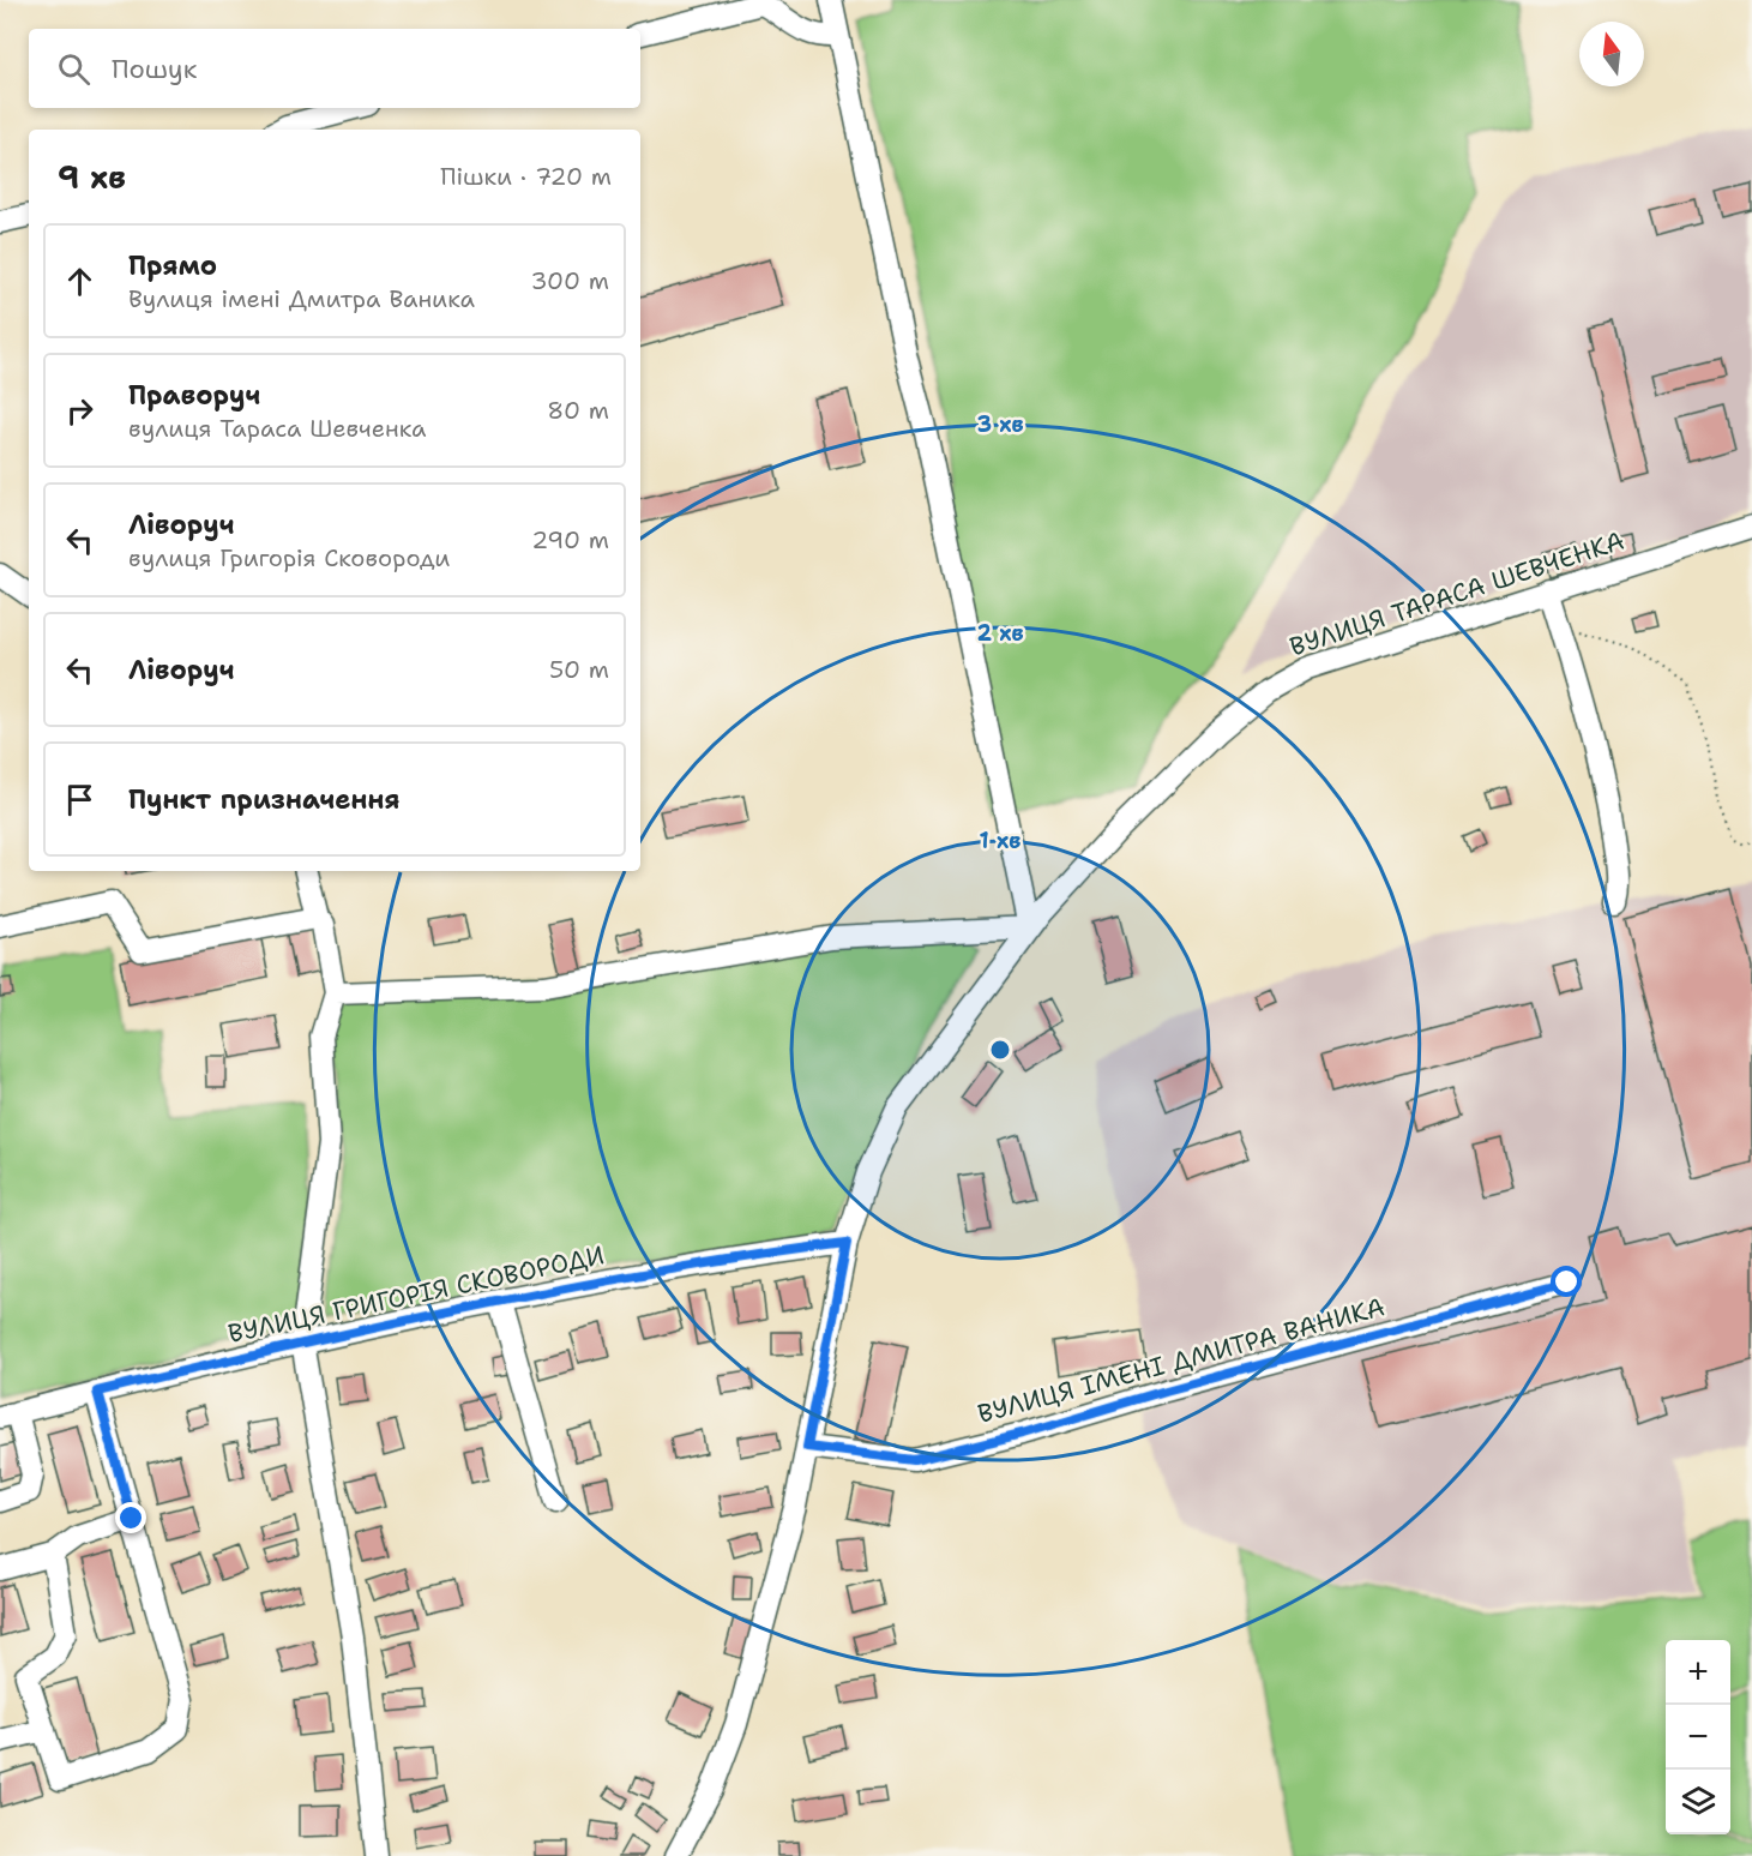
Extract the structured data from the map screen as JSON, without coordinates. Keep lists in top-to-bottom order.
{
  "streets": {
    "street": ["ВУЛИЦЯ ТАРАСА ШЕВЧЕНКА", "ВУЛИЦЯ ГРИГОРІЯ СКОВОРОДИ", "ВУЛИЦЯ ІМЕНІ ДМИТРА ВАНИКА"]
  },
  "crossings": [
    ["ВУЛИЦЯ ТАРАСА ШЕВЧЕНКА", "ВУЛИЦЯ ГРИГОРІЯ СКОВОРОДИ"],
    ["ВУЛИЦЯ ТАРАСА ШЕВЧЕНКА", "ВУЛИЦЯ ІМЕНІ ДМИТРА ВАНИКА"]
  ],
  "north": "top",
  "page": {
    "search": "Пошук",
    "heading": ["9 хв", "Пішки · 720 m"],
    "list": [
      ["Прямо", "Вулиця імені Дмитра Ваника", "300 m"],
      ["Праворуч", "вулиця Тараса Шевченка", "80 m"],
      ["Ліворуч", "вулиця Григорія Сковороди", "290 m"],
      ["Ліворуч", "50 m"],
      "Пункт призначення"
    ],
    "map_buttons": ["+", "−"]
  },
  "rings": ["3 хв", "2 хв", "1 хв"]
}
